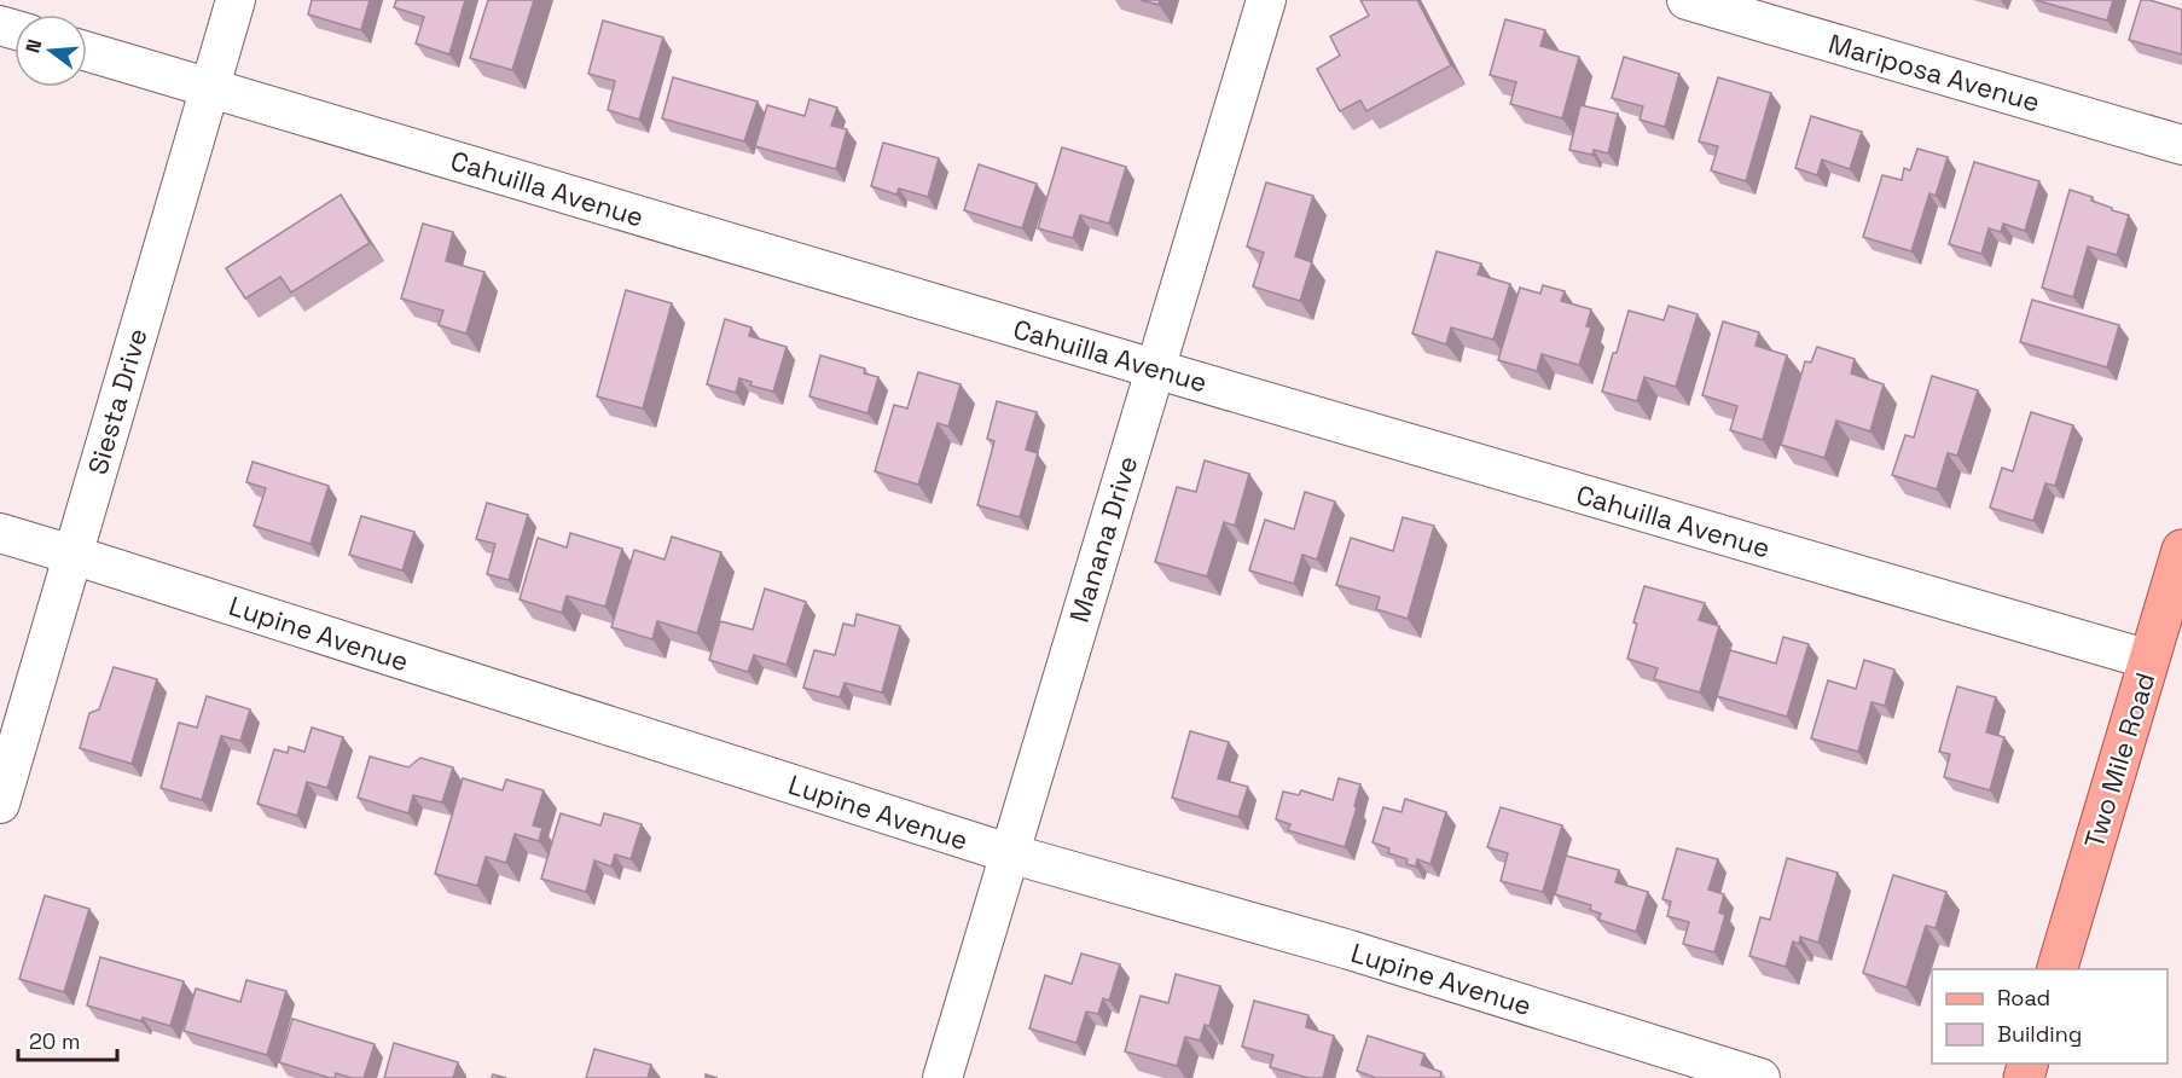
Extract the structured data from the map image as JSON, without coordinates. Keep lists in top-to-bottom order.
{
  "streets": {
    "main road": ["Two Mile Road"],
    "street": [
      "Mariposa Avenue",
      "Cahuilla Avenue",
      "Siesta Drive",
      "Manana Drive",
      "Lupine Avenue"
    ]
  },
  "crossings": [
    ["Cahuilla Avenue", "Siesta Drive"],
    ["Cahuilla Avenue", "Manana Drive"],
    ["Cahuilla Avenue", "Two Mile Road"],
    ["Siesta Drive", "Lupine Avenue"],
    ["Manana Drive", "Lupine Avenue"]
  ],
  "legend": ["Road", "Building"],
  "scale_bar": "20 m",
  "north": "left"
}
